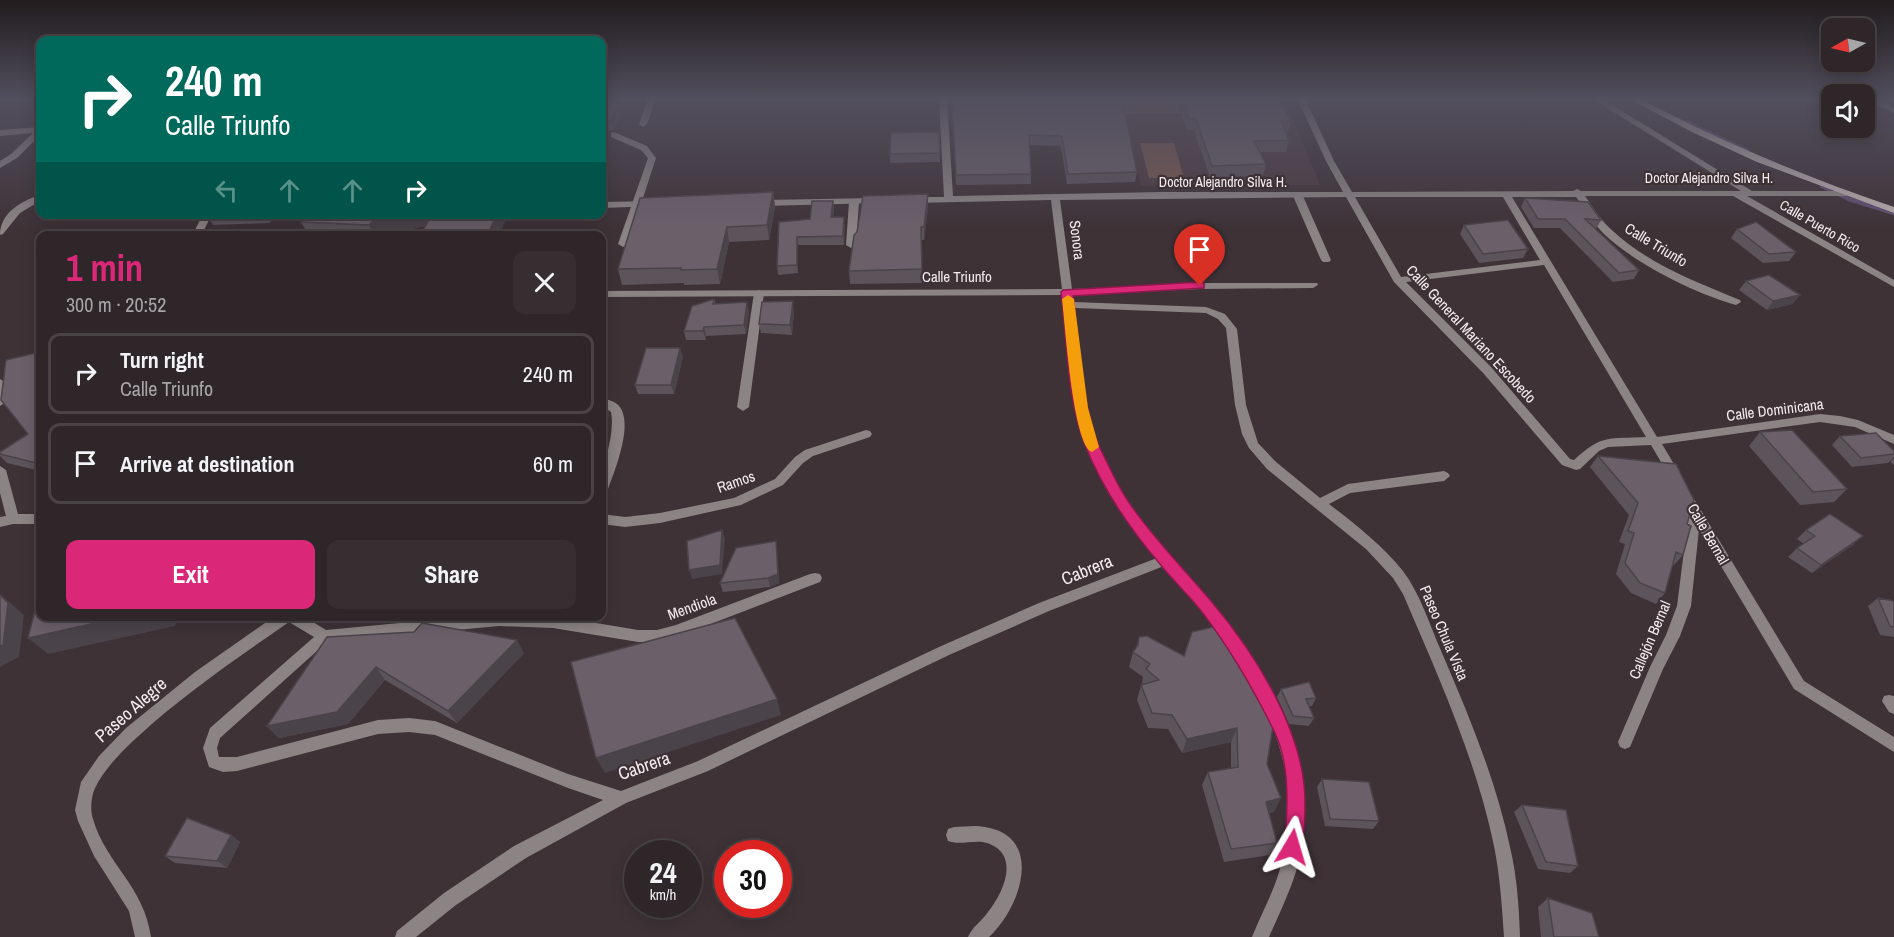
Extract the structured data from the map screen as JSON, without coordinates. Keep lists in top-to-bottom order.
{
  "streets": {
    "street": [
      "Doctor Alejandro Silva H.",
      "Calle Puerto Rico",
      "Sonora",
      "Calle Triunfo",
      "Calle General Mariano Escobedo",
      "Calle Dominicana",
      "Ramos",
      "Calle Bernal",
      "Cabrera",
      "Mendiola",
      "Paseo Chula Vista",
      "Callejón Bernal",
      "Paseo Alegre"
    ]
  },
  "crossings": [
    ["Doctor Alejandro Silva H.", "Calle Puerto Rico"],
    ["Doctor Alejandro Silva H.", "Sonora"],
    ["Doctor Alejandro Silva H.", "Calle Triunfo"],
    ["Doctor Alejandro Silva H.", "Calle General Mariano Escobedo"],
    ["Doctor Alejandro Silva H.", "Calle Bernal"],
    ["Sonora", "Calle Triunfo"],
    ["Sonora", "Cabrera"],
    ["Sonora", "Paseo Chula Vista"],
    ["Calle Triunfo", "Paseo Chula Vista"],
    ["Calle General Mariano Escobedo", "Calle Dominicana"],
    ["Calle General Mariano Escobedo", "Calle Bernal"],
    ["Calle Dominicana", "Calle Bernal"],
    ["Calle Bernal", "Callejón Bernal"],
    ["Cabrera", "Mendiola"]
  ],
  "north": "left",
  "page": {
    "turn": ["240 m", "Calle Triunfo"],
    "heading": ["1 min", "300 m · 20:52"],
    "list": [
      {
        "name": "Turn right",
        "note": "Calle Triunfo",
        "value": "240 m"
      },
      {
        "name": "Arrive at destination",
        "value": "60 m"
      }
    ],
    "buttons": ["Exit", "Share"],
    "speed": "24 km/h",
    "limit": "30"
  }
}
